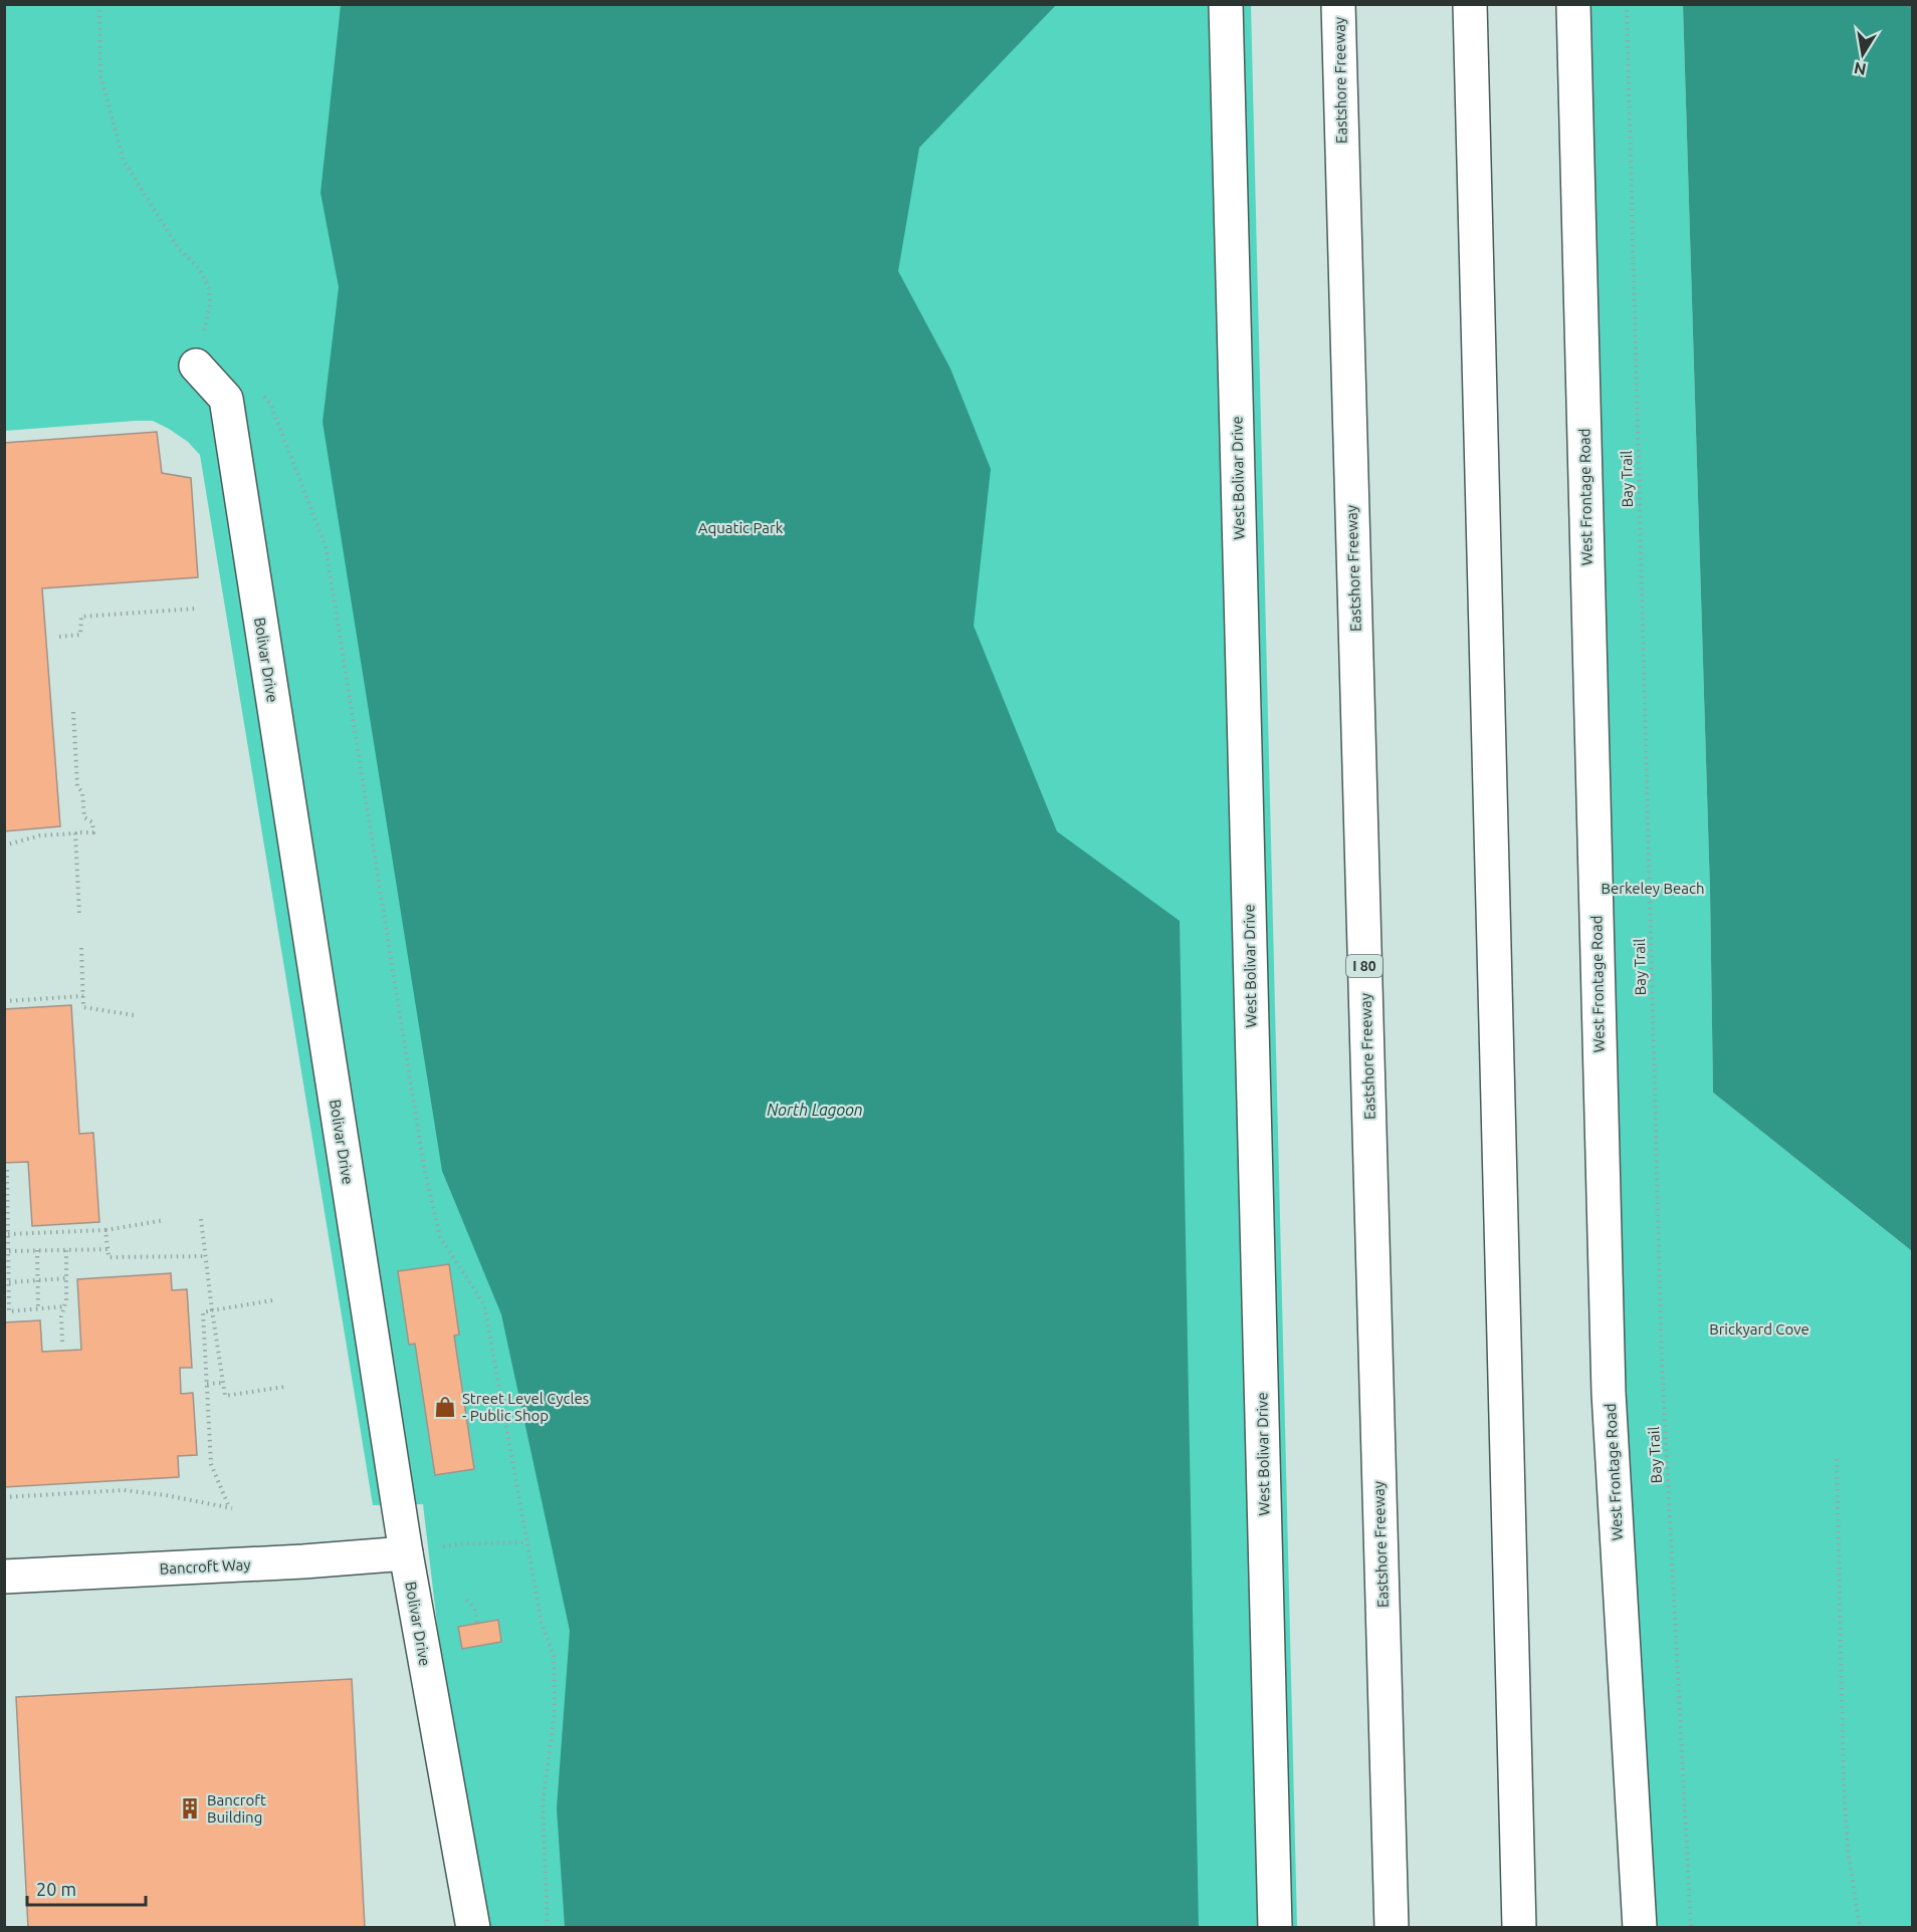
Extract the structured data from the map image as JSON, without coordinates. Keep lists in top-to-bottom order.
{
  "streets": {
    "main road": [
      "Eastshore Freeway",
      "West Bolivar Drive",
      "West Frontage Road",
      "Bolivar Drive",
      "I 80",
      "Bancroft Way"
    ],
    "path": ["Bay Trail"]
  },
  "crossings": [
    ["Bolivar Drive", "Bancroft Way"]
  ],
  "water": ["North Lagoon"],
  "parks": ["Aquatic Park", "Berkeley Beach", "Brickyard Cove"],
  "places": {
    "shop": ["Street Level Cycles - Public Shop"],
    "building": ["Bancroft Building"]
  },
  "scale_bar": "20 m",
  "north": "bottom"
}
